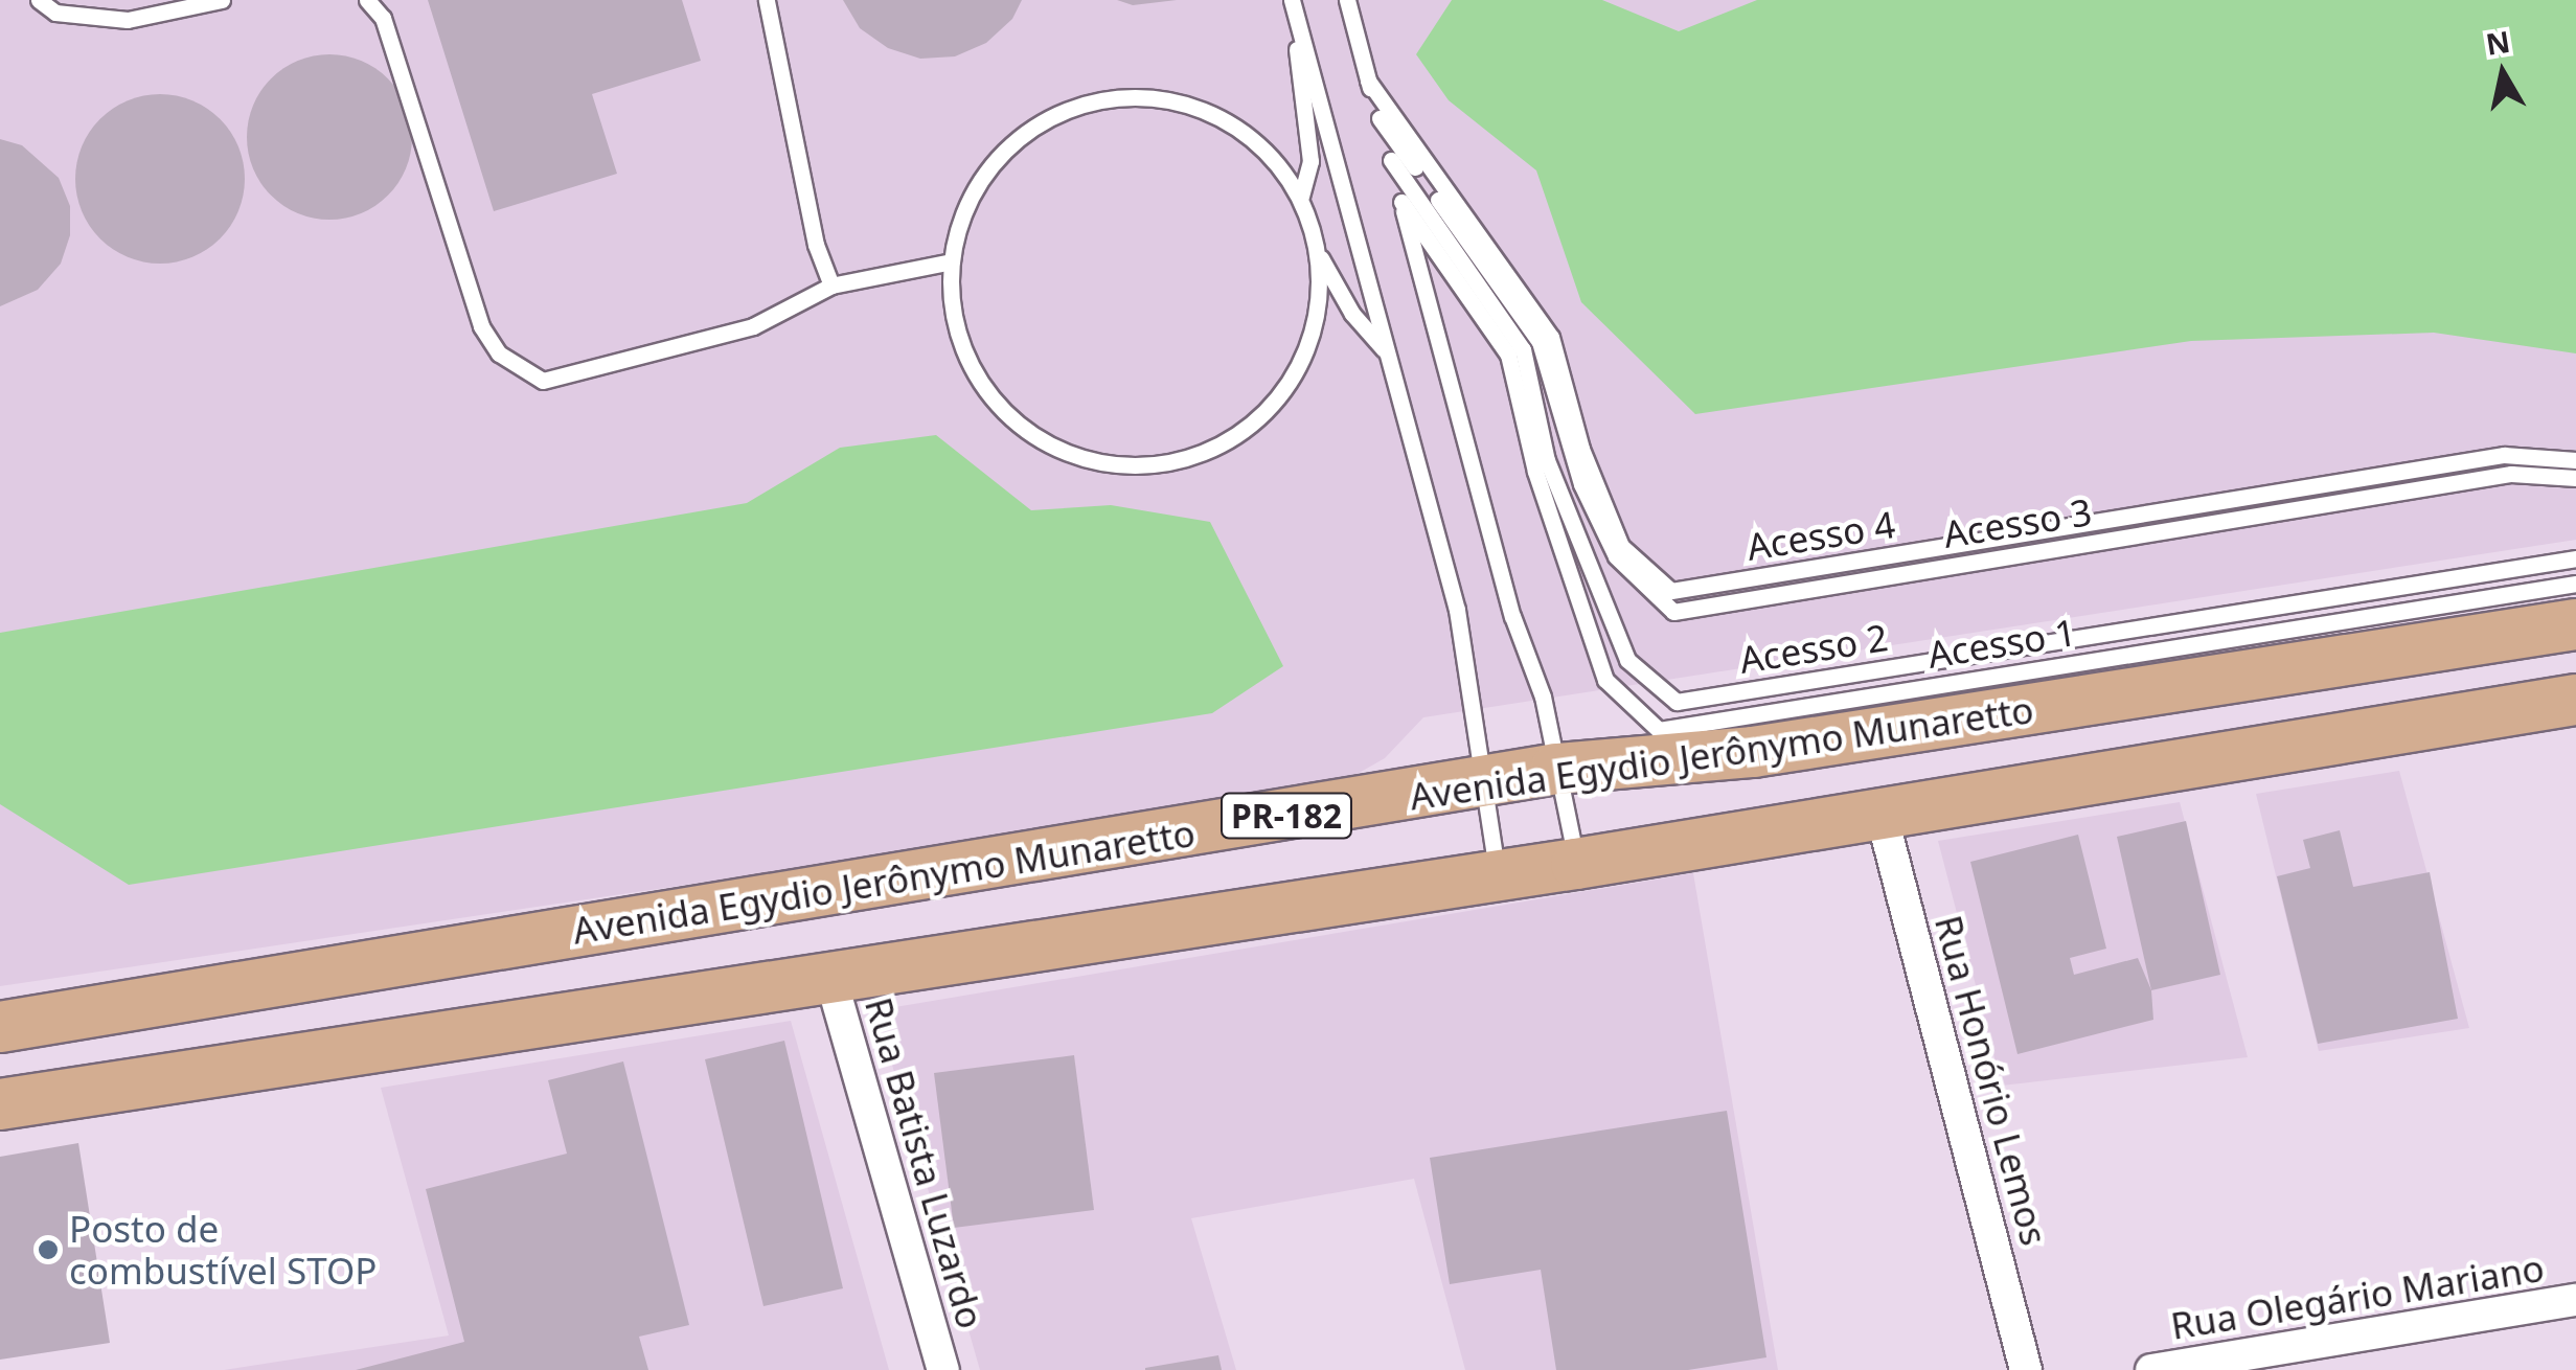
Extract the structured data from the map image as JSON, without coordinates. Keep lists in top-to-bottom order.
{
  "streets": {
    "main road": ["Avenida Egydio Jerônymo Munaretto", "PR-182"],
    "street": ["Rua Honório Lemos", "Rua Batista Luzardo", "Rua Olegário Mariano"],
    "lane": [
      "Acesso 3",
      "Acesso 4",
      "Acesso 1",
      "Acesso 2"
    ]
  },
  "crossings": [
    ["PR-182", "Rua Honório Lemos"],
    ["PR-182", "Rua Batista Luzardo"]
  ],
  "places": ["Posto de combustível STOP"],
  "north": "top"
}
